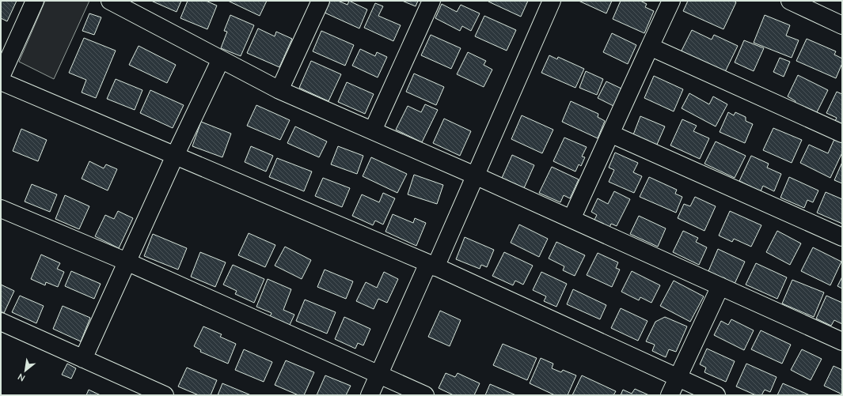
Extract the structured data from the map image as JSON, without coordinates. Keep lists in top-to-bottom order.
{
  "north": "bottom left"
}
